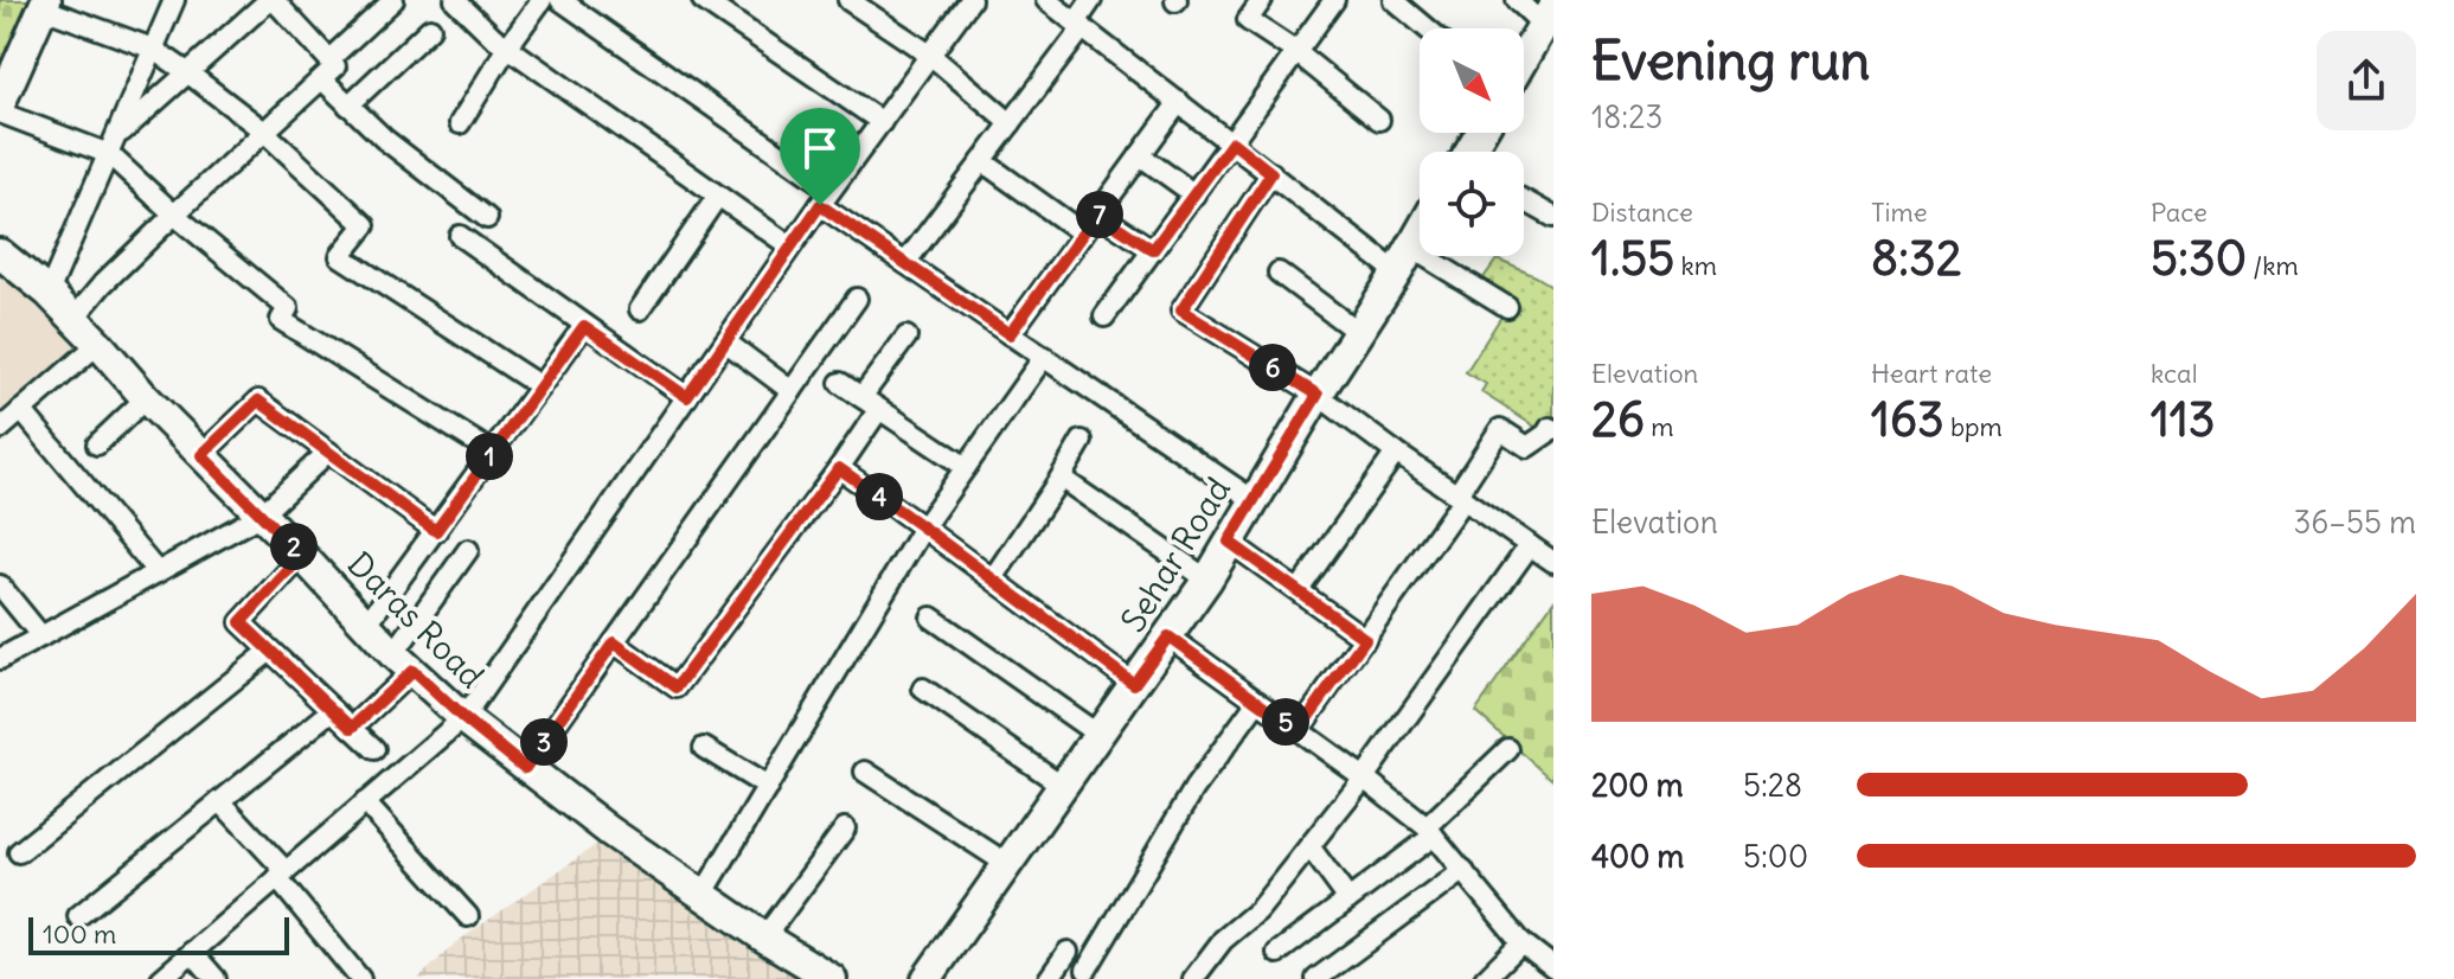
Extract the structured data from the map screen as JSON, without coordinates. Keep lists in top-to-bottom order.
{
  "streets": {
    "street": ["Sehar Road", "Daras Road"]
  },
  "scale_bar": "100 m",
  "north": "bottom right",
  "page": {
    "heading": ["Evening run", "18:23"],
    "stats": [
      ["Distance", "1.55 km"],
      ["Time", "8:32"],
      ["Pace", "5:30 /km"],
      ["Elevation", "26 m"],
      ["Heart rate", "163 bpm"],
      ["kcal", "113"]
    ],
    "pins": [
      "7",
      "6",
      "1",
      "4",
      "2",
      "5",
      "3"
    ],
    "chart": ["Elevation", "36–55 m"],
    "list": [
      {
        "name": "200 m",
        "note": "5:28"
      },
      {
        "name": "400 m",
        "note": "5:00"
      }
    ],
    "scale": "100 m"
  }
}
